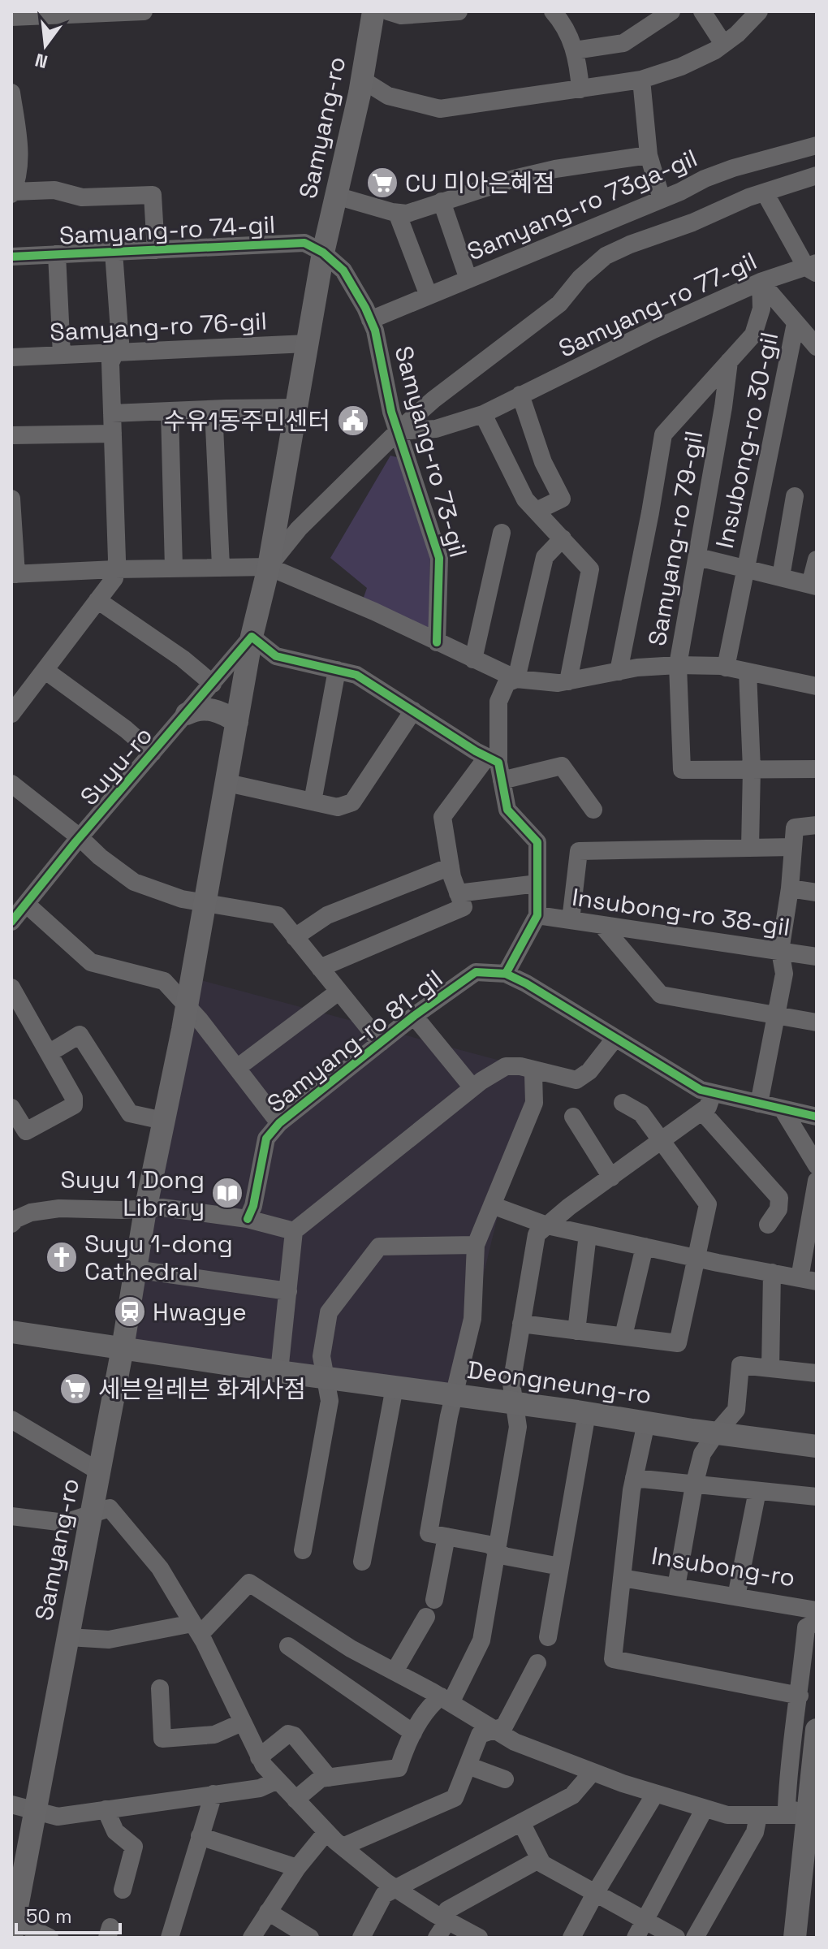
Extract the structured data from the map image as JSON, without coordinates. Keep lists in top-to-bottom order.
{
  "streets": {
    "main road": ["Samyang-ro", "Deongneung-ro"],
    "street": [
      "Samyang-ro 73ga-gil",
      "Samyang-ro 74-gil",
      "Samyang-ro 77-gil",
      "Samyang-ro 76-gil",
      "Insubong-ro 30-gil",
      "Samyang-ro 73-gil",
      "Samyang-ro 79-gil",
      "Suyu-ro",
      "Insubong-ro 38-gil",
      "Samyang-ro 81-gil",
      "Insubong-ro"
    ]
  },
  "crossings": [
    ["Samyang-ro", "Samyang-ro 74-gil"],
    ["Samyang-ro", "Samyang-ro 76-gil"],
    ["Samyang-ro", "Samyang-ro 73-gil"],
    ["Samyang-ro", "Samyang-ro 79-gil"],
    ["Samyang-ro", "Suyu-ro"],
    ["Samyang-ro", "Deongneung-ro"],
    ["Samyang-ro 73ga-gil", "Samyang-ro 73-gil"],
    ["Samyang-ro 74-gil", "Samyang-ro 76-gil"],
    ["Samyang-ro 74-gil", "Samyang-ro 73-gil"],
    ["Samyang-ro 77-gil", "Samyang-ro 73-gil"],
    ["Samyang-ro 77-gil", "Samyang-ro 79-gil"],
    ["Insubong-ro 30-gil", "Samyang-ro 79-gil"],
    ["Samyang-ro 73-gil", "Samyang-ro 79-gil"]
  ],
  "places": {
    "supermarket": ["CU 미아은혜점", "세븐일레븐 화계사점"],
    "public building": ["수유1동주민센터"],
    "library": ["Suyu 1 Dong Library"],
    "church": ["Suyu 1-dong Cathedral"],
    "station": ["Hwagye"]
  },
  "scale_bar": "50 m",
  "north": "bottom"
}
